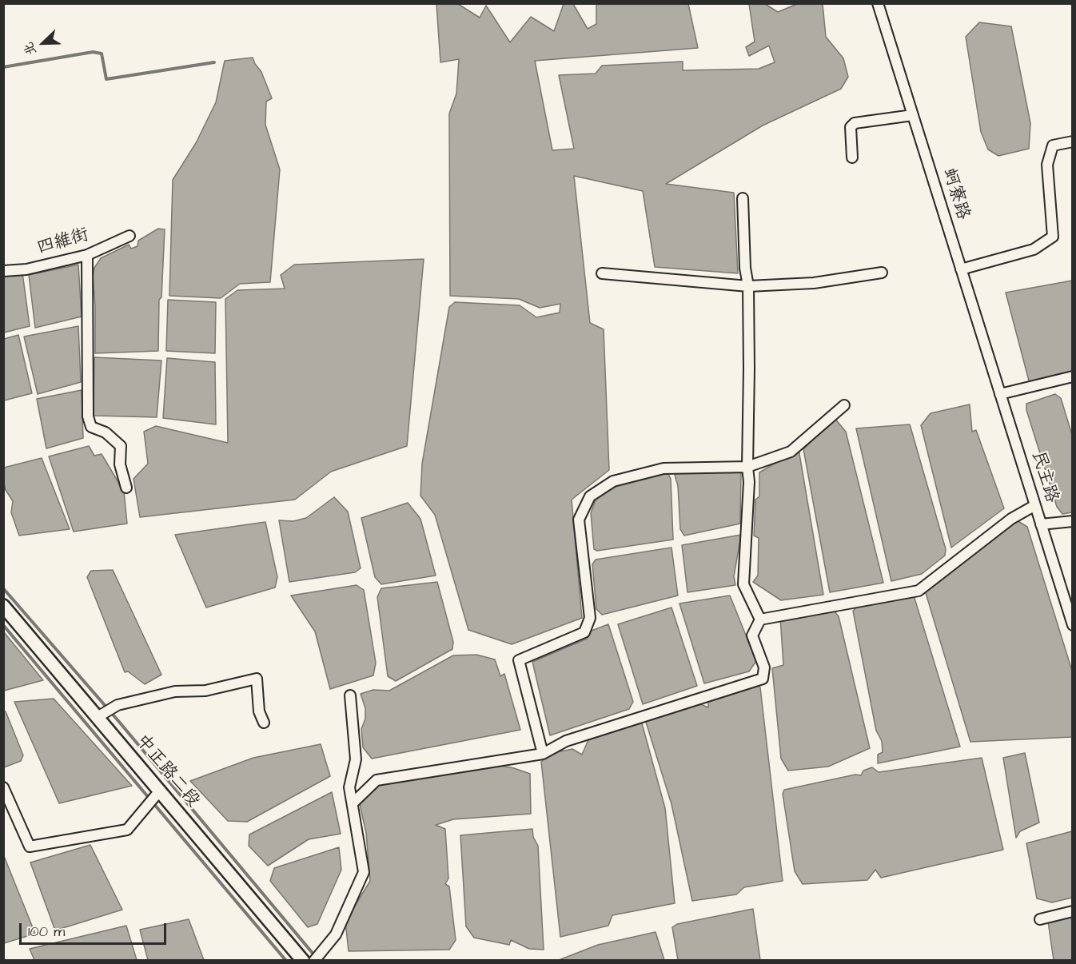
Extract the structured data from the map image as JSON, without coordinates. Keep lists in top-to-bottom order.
{
  "streets": {
    "main road": ["中正路二段"],
    "street": ["蚵寮路", "四維街", "民主路"]
  },
  "crossings": [
    ["蚵寮路", "民主路"]
  ],
  "scale_bar": "100 m",
  "north": "bottom left"
}
